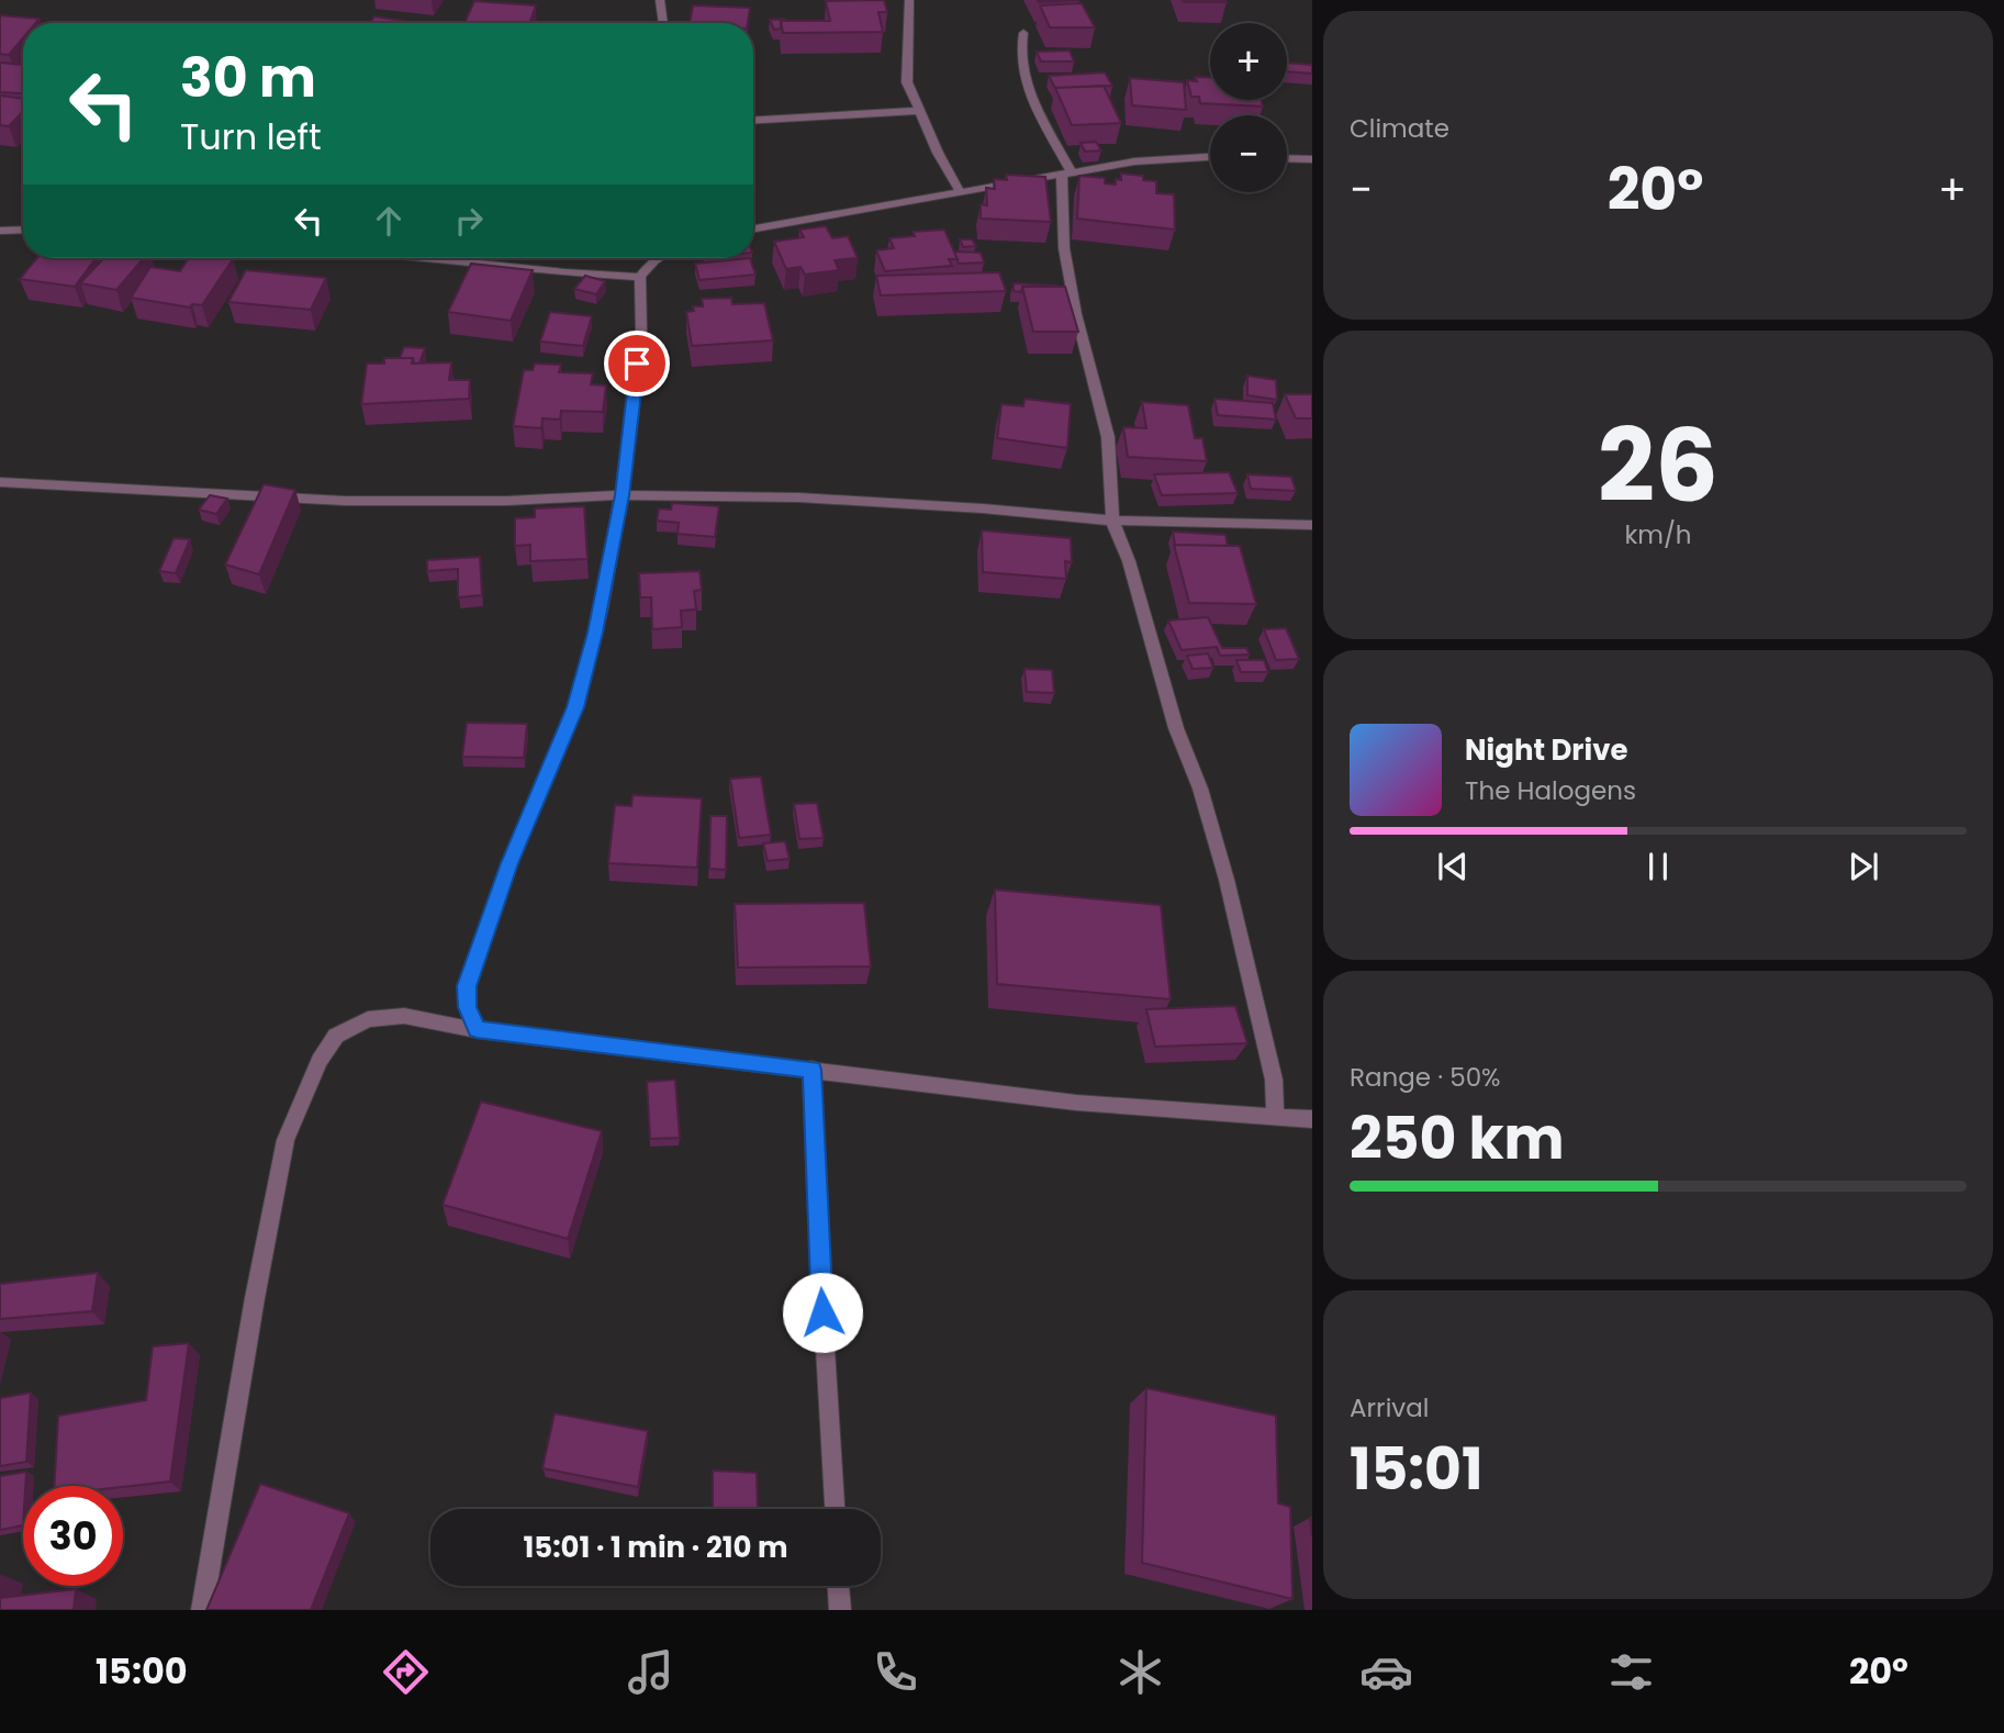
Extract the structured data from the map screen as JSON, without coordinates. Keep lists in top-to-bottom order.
{
  "page": {
    "tile": [
      "Climate",
      ["26", "km/h"],
      ["Range · 50%", "250 km"],
      ["Arrival", "15:01"]
    ],
    "map_buttons": ["+", "−"],
    "turn": ["30 m", "Turn left"],
    "heat": ["−", "20°", "+"],
    "song": ["Night Drive", "The Halogens"],
    "limit": "30",
    "trip": "15:01 · 1 min · 210 m",
    "tabs": ["15:00", "20°"]
  }
}
